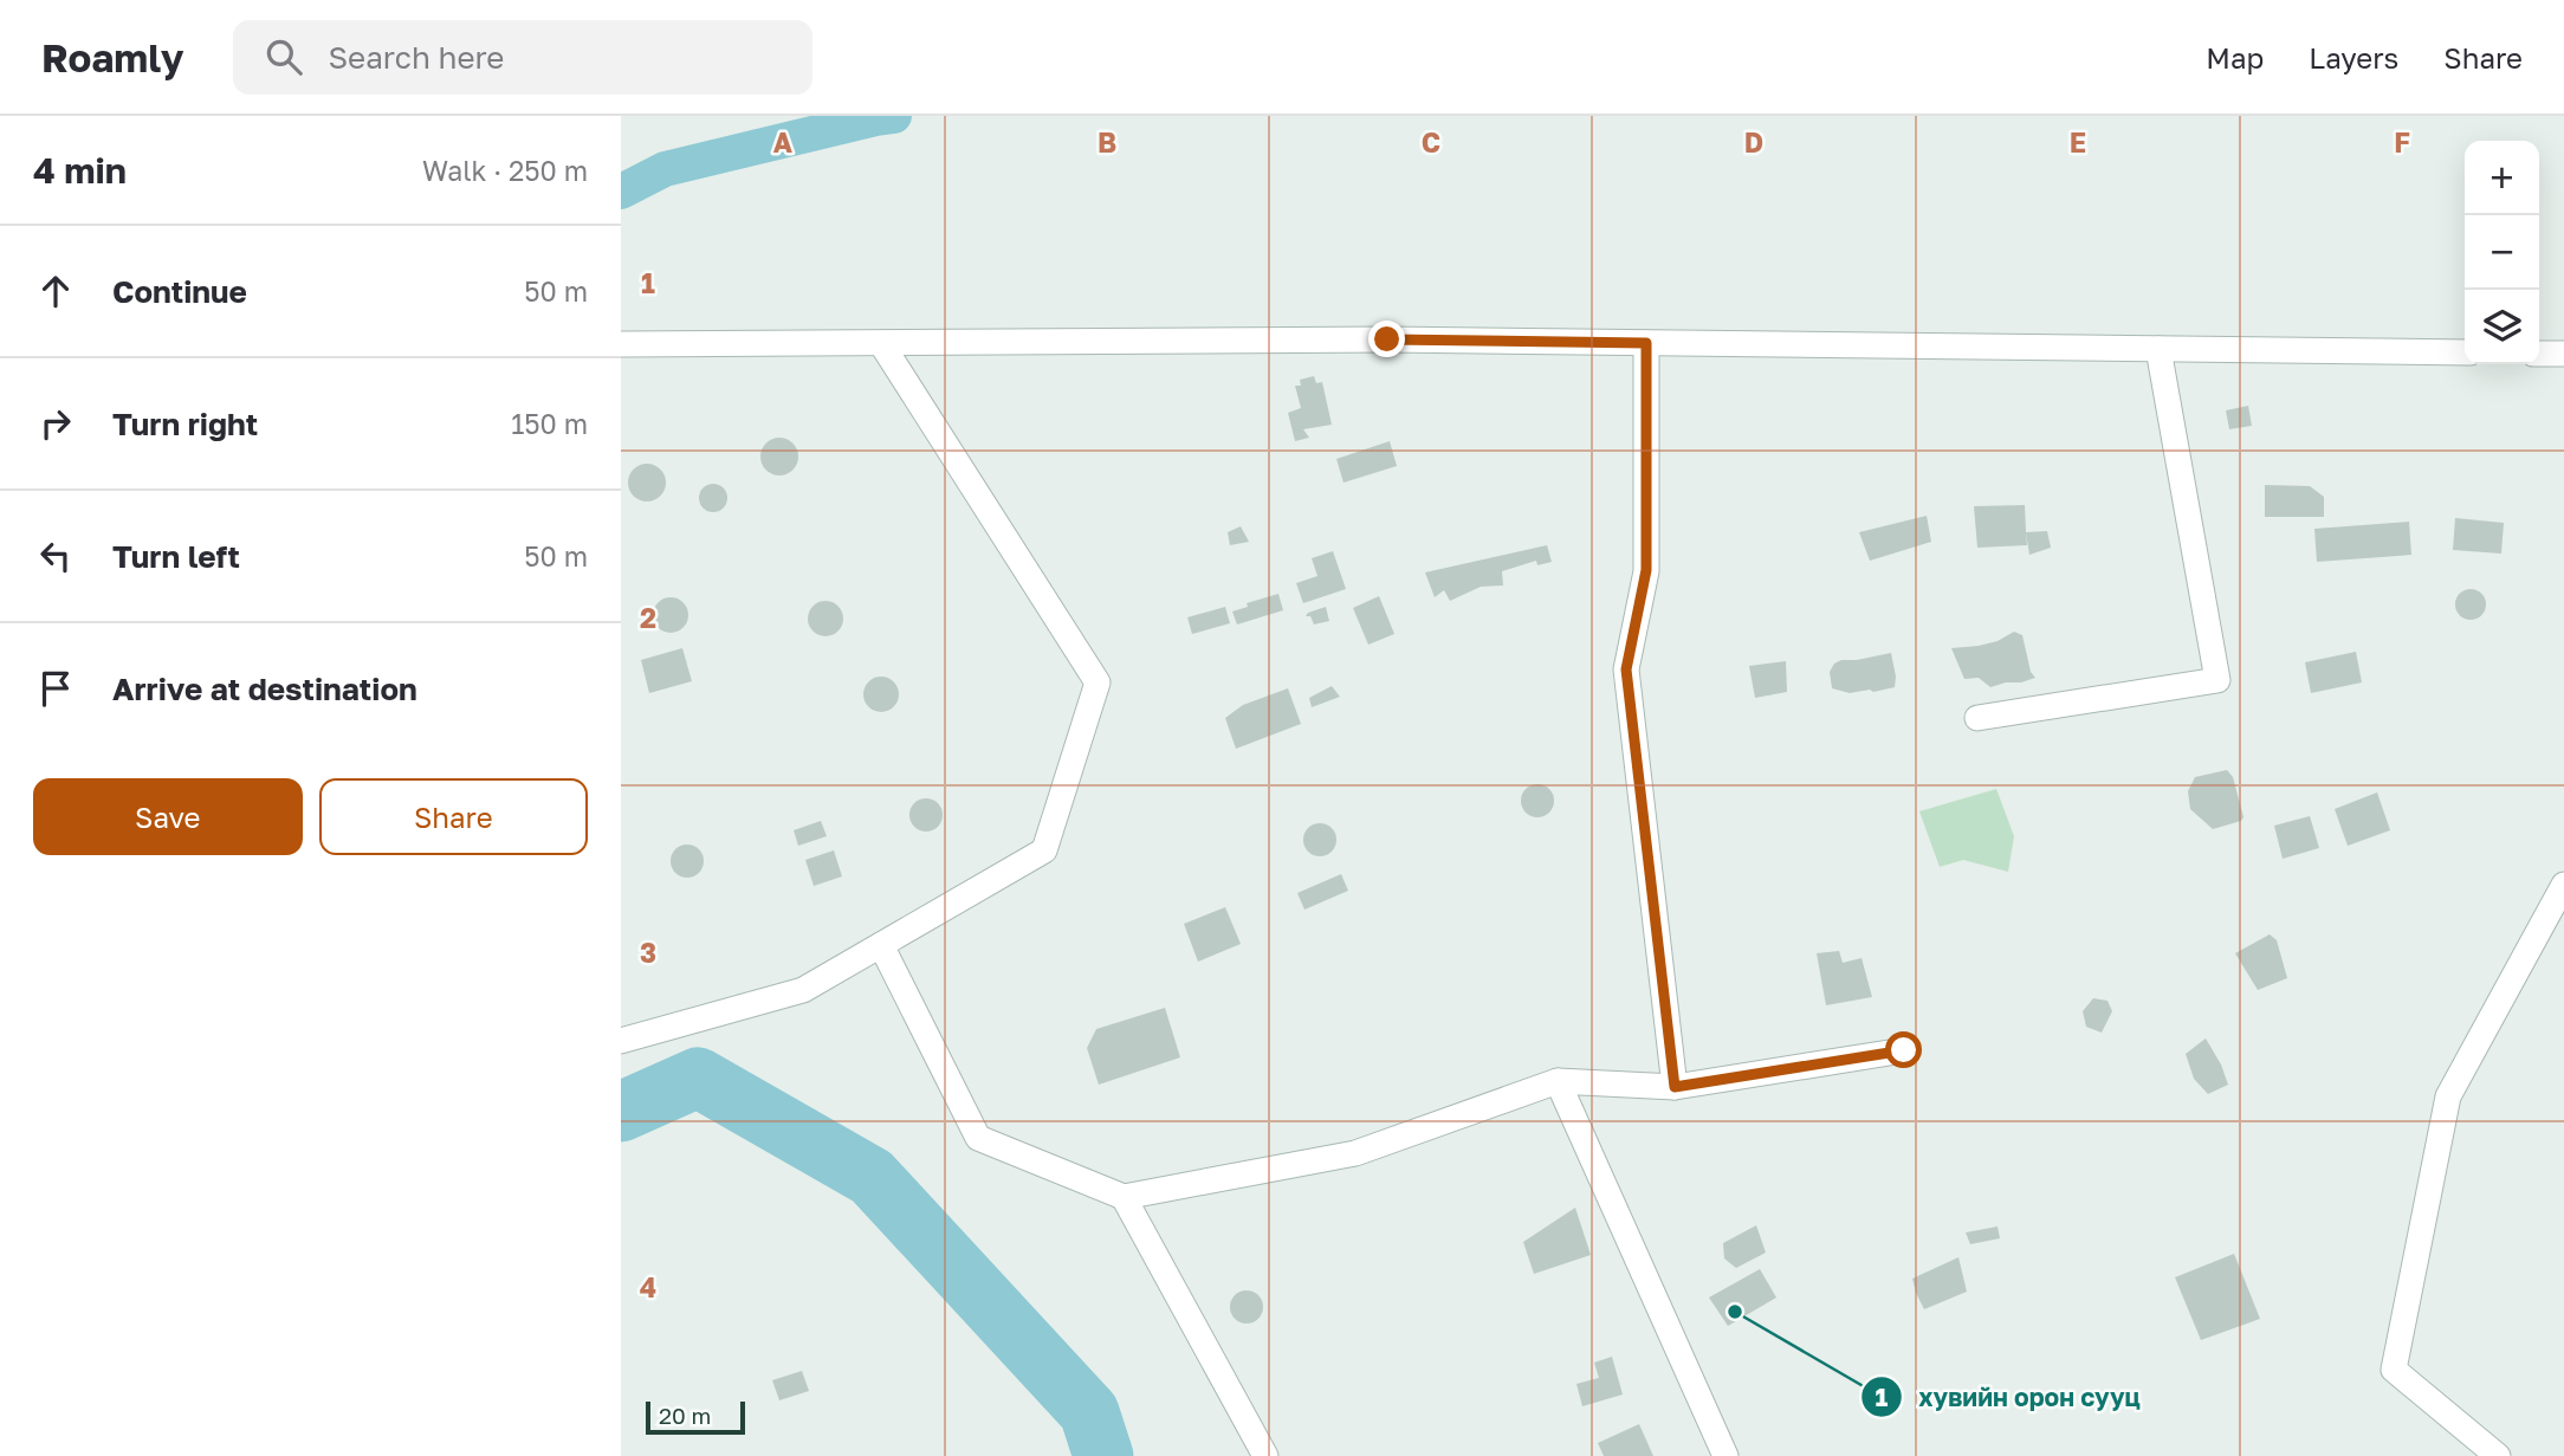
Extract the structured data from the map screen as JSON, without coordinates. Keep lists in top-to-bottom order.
{
  "places": ["хувийн орон сууц"],
  "scale_bar": "20 m",
  "page": {
    "header": "Roamly",
    "search": "Search here",
    "nav": ["Map", "Layers", "Share"],
    "heading": ["4 min", "Walk · 250 m"],
    "map_buttons": ["+", "−"],
    "list": [
      ["Continue", "50 m"],
      ["Turn right", "150 m"],
      ["Turn left", "50 m"],
      "Arrive at destination"
    ],
    "buttons": ["Save", "Share"],
    "scale": "20 m"
  },
  "grid": {
    "columns": [
      "A",
      "B",
      "C",
      "D",
      "E",
      "F"
    ],
    "rows": [
      "1",
      "2",
      "3",
      "4"
    ]
  }
}
